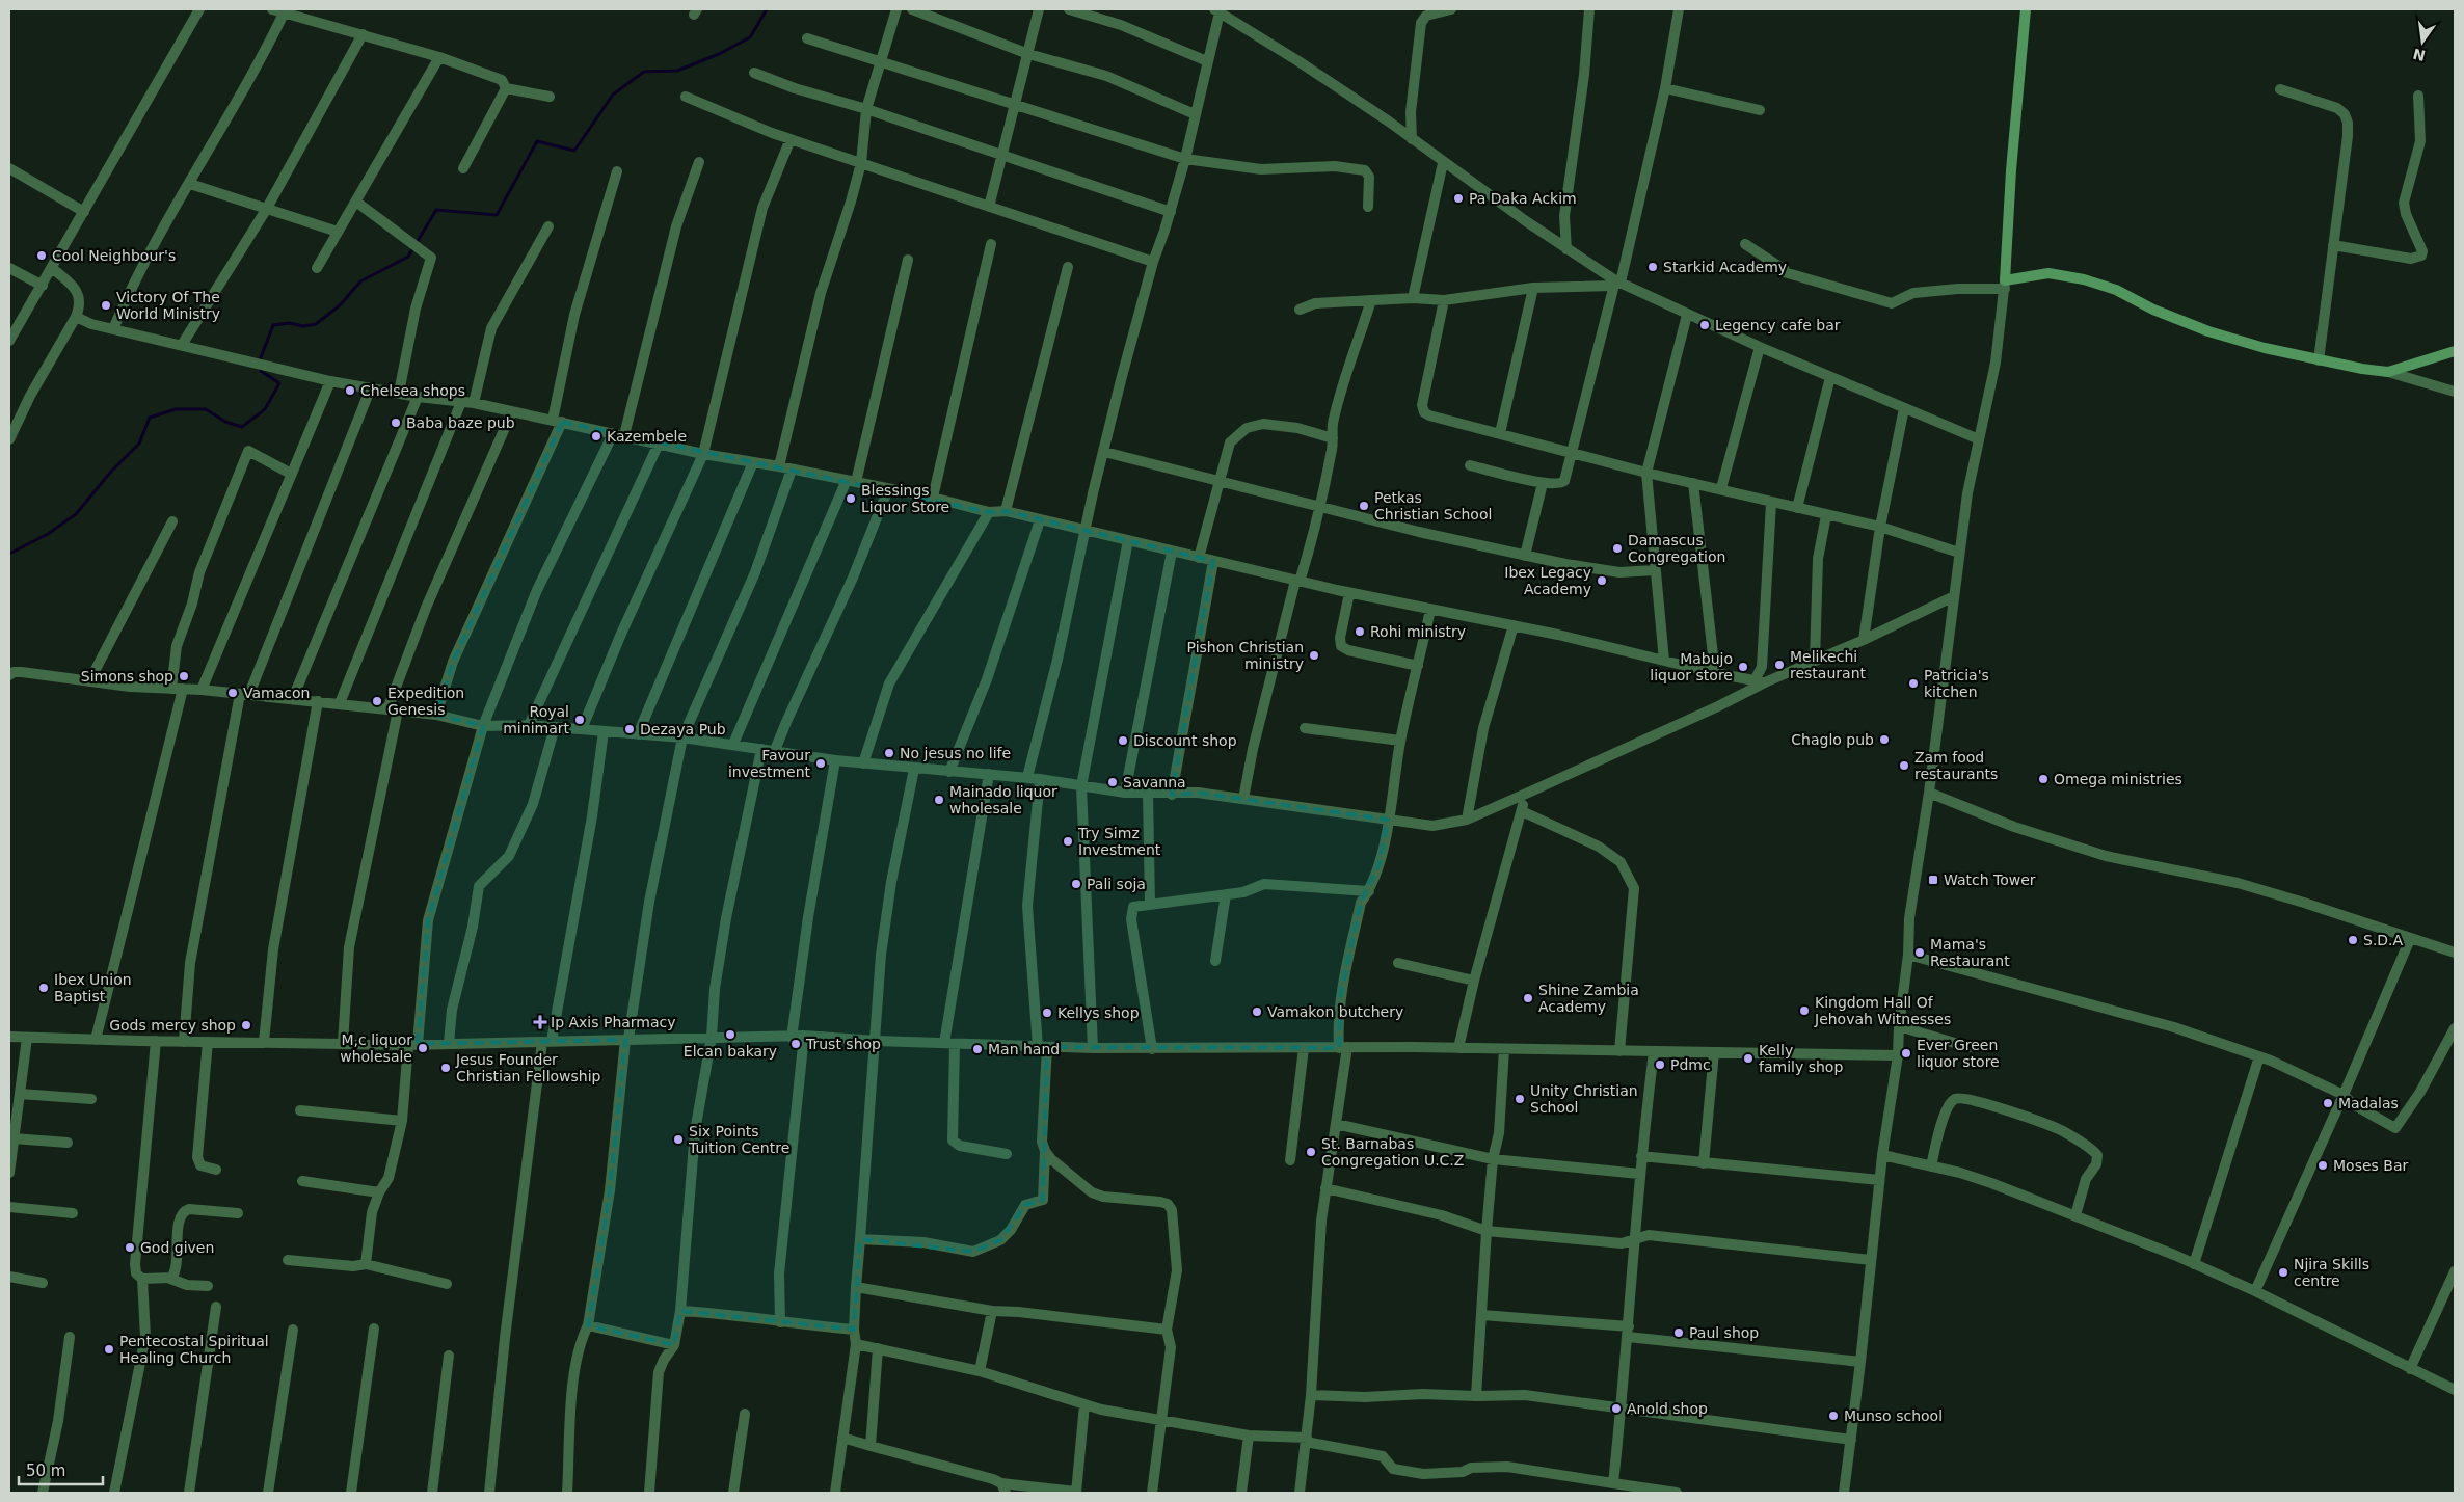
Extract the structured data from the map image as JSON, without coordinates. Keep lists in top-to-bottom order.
{
  "places": {
    "other": [
      "Pa Daka Ackim",
      "Cool Neighbour's",
      "Starkid Academy",
      "Victory Of The World Ministry",
      "Legency cafe bar",
      "Chelsea shops",
      "Baba baze pub",
      "Kazembele",
      "Blessings Liquor Store",
      "Petkas Christian School",
      "Damascus Congregation",
      "Ibex Legacy Academy",
      "Rohi ministry",
      "Pishon Christian ministry",
      "Melikechi restaurant",
      "Mabujo liquor store",
      "Simons shop",
      "Patricia's kitchen",
      "Vamacon",
      "Expedition Genesis",
      "Royal minimart",
      "Dezaya Pub",
      "Chaglo pub",
      "Discount shop",
      "No jesus no life",
      "Favour investment",
      "Zam food restaurants",
      "Omega ministries",
      "Savanna",
      "Mainado liquor wholesale",
      "Try Simz Investment",
      "Pali soja",
      "S.D.A",
      "Mama's Restaurant",
      "Ibex Union Baptist",
      "Shine Zambia Academy",
      "Kingdom Hall Of Jehovah Witnesses",
      "Vamakon butchery",
      "Kellys shop",
      "Gods mercy shop",
      "Elcan bakary",
      "Trust shop",
      "M,c liquor wholesale",
      "Man hand",
      "Ever Green liquor store",
      "Kelly family shop",
      "Pdmc",
      "Jesus Founder Christian Fellowship",
      "Unity Christian School",
      "Madalas",
      "Six Points Tuition Centre",
      "St. Barnabas Congregation U.C.Z",
      "Moses Bar",
      "God given",
      "Njira Skills centre",
      "Paul shop",
      "Pentecostal Spiritual Healing Church",
      "Anold shop",
      "Munso school"
    ],
    "transit": ["Watch Tower"],
    "health": ["Ip Axis Pharmacy"]
  },
  "scale_bar": "50 m",
  "north": "bottom"
}
